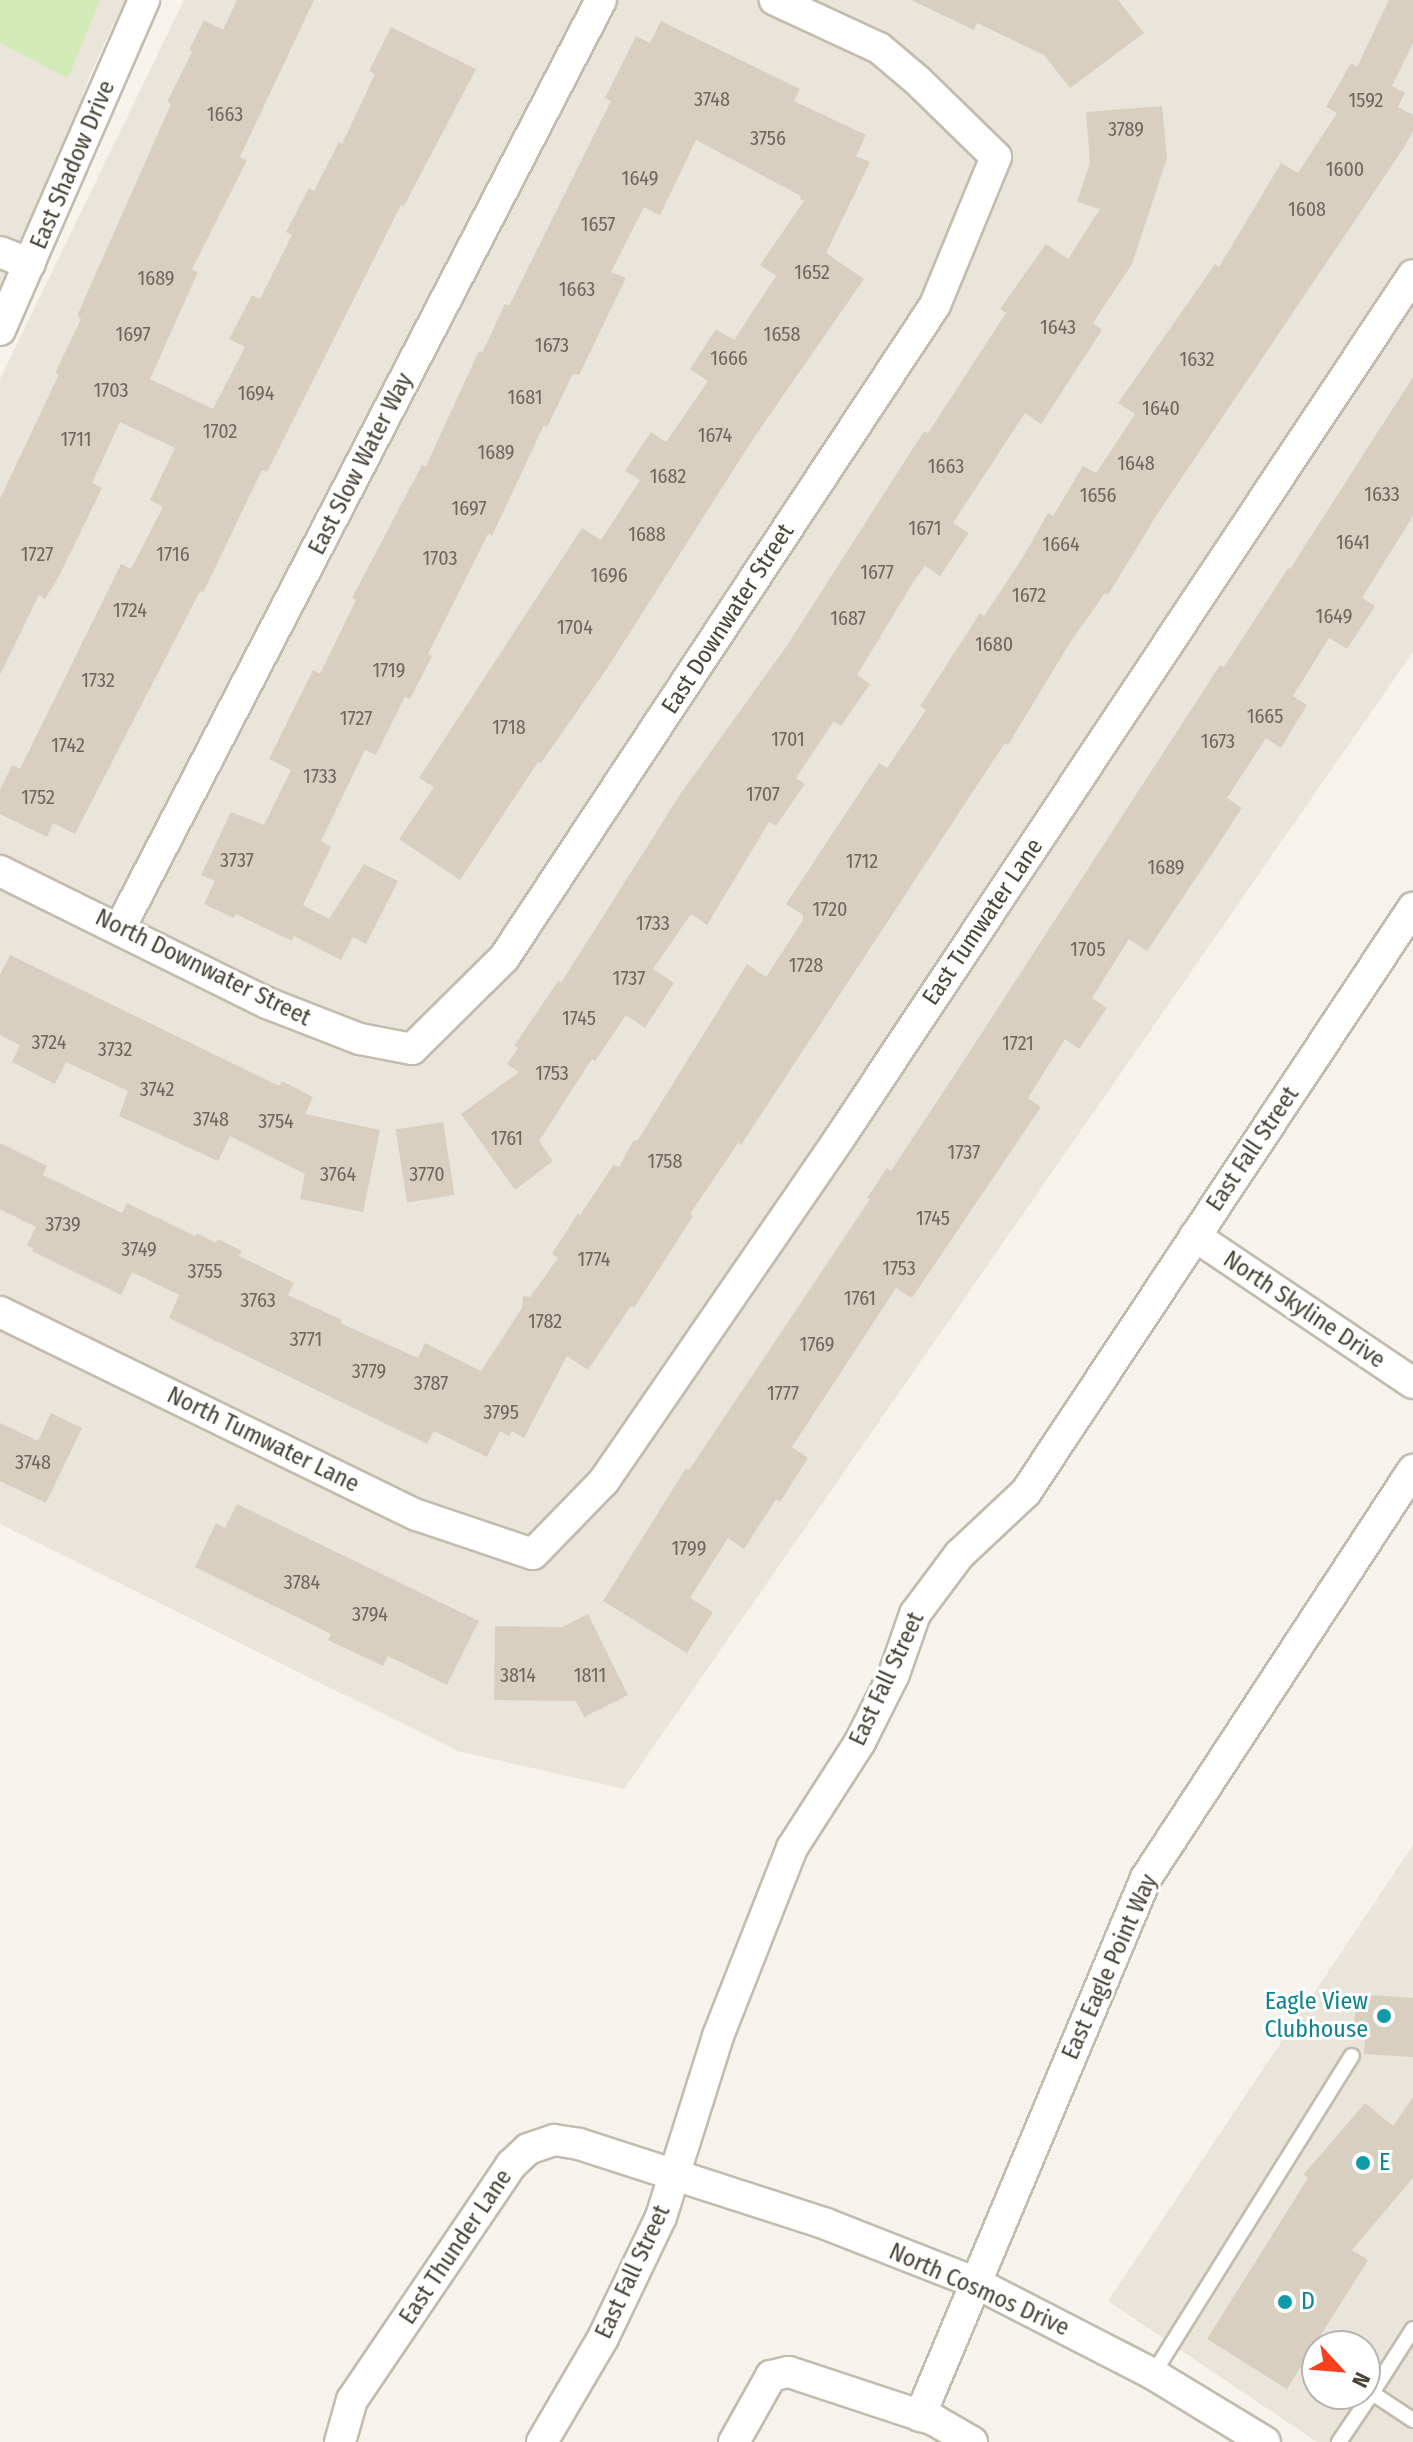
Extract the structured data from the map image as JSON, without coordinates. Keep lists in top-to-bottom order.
{
  "streets": {
    "street": [
      "East Shadow Drive",
      "East Slow Water Way",
      "East Downwater Street",
      "East Tumwater Lane",
      "North Downwater Street",
      "East Fall Street",
      "North Skyline Drive",
      "North Tumwater Lane",
      "East Eagle Point Way",
      "East Thunder Lane",
      "North Cosmos Drive"
    ]
  },
  "crossings": [
    ["East Slow Water Way", "North Downwater Street"],
    ["East Downwater Street", "North Downwater Street"],
    ["East Tumwater Lane", "North Tumwater Lane"],
    ["East Fall Street", "North Skyline Drive"],
    ["East Fall Street", "East Thunder Lane"],
    ["East Fall Street", "North Cosmos Drive"],
    ["East Eagle Point Way", "North Cosmos Drive"],
    ["East Thunder Lane", "North Cosmos Drive"]
  ],
  "places": ["Eagle View Clubhouse", "E", "D"],
  "house_numbers": [
    "3748",
    "1592",
    "1663",
    "3789",
    "3756",
    "1600",
    "1649",
    "1608",
    "1657",
    "1652",
    "1689",
    "1663",
    "1643",
    "1697",
    "1658",
    "1673",
    "1666",
    "1632",
    "1703",
    "1694",
    "1681",
    "1640",
    "1702",
    "1674",
    "1711",
    "1689",
    "1648",
    "1663",
    "1682",
    "1633",
    "1656",
    "1697",
    "1671",
    "1688",
    "1641",
    "1664",
    "1727",
    "1716",
    "1703",
    "1677",
    "1696",
    "1672",
    "1724",
    "1649",
    "1687",
    "1704",
    "1680",
    "1719",
    "1732",
    "1665",
    "1727",
    "1718",
    "1701",
    "1673",
    "1742",
    "1733",
    "1707",
    "1752",
    "3737",
    "1712",
    "1689",
    "1720",
    "1733",
    "1705",
    "1728",
    "1737",
    "1745",
    "3724",
    "1721",
    "3732",
    "1753",
    "3742",
    "3748",
    "3754",
    "1761",
    "1737",
    "1758",
    "3764",
    "3770",
    "1745",
    "3739",
    "3749",
    "1774",
    "1753",
    "3755",
    "1761",
    "3763",
    "1782",
    "3771",
    "1769",
    "3779",
    "3787",
    "1777",
    "3795",
    "3748",
    "1799",
    "3784",
    "3794",
    "3814",
    "1811"
  ],
  "north": "bottom right"
}
